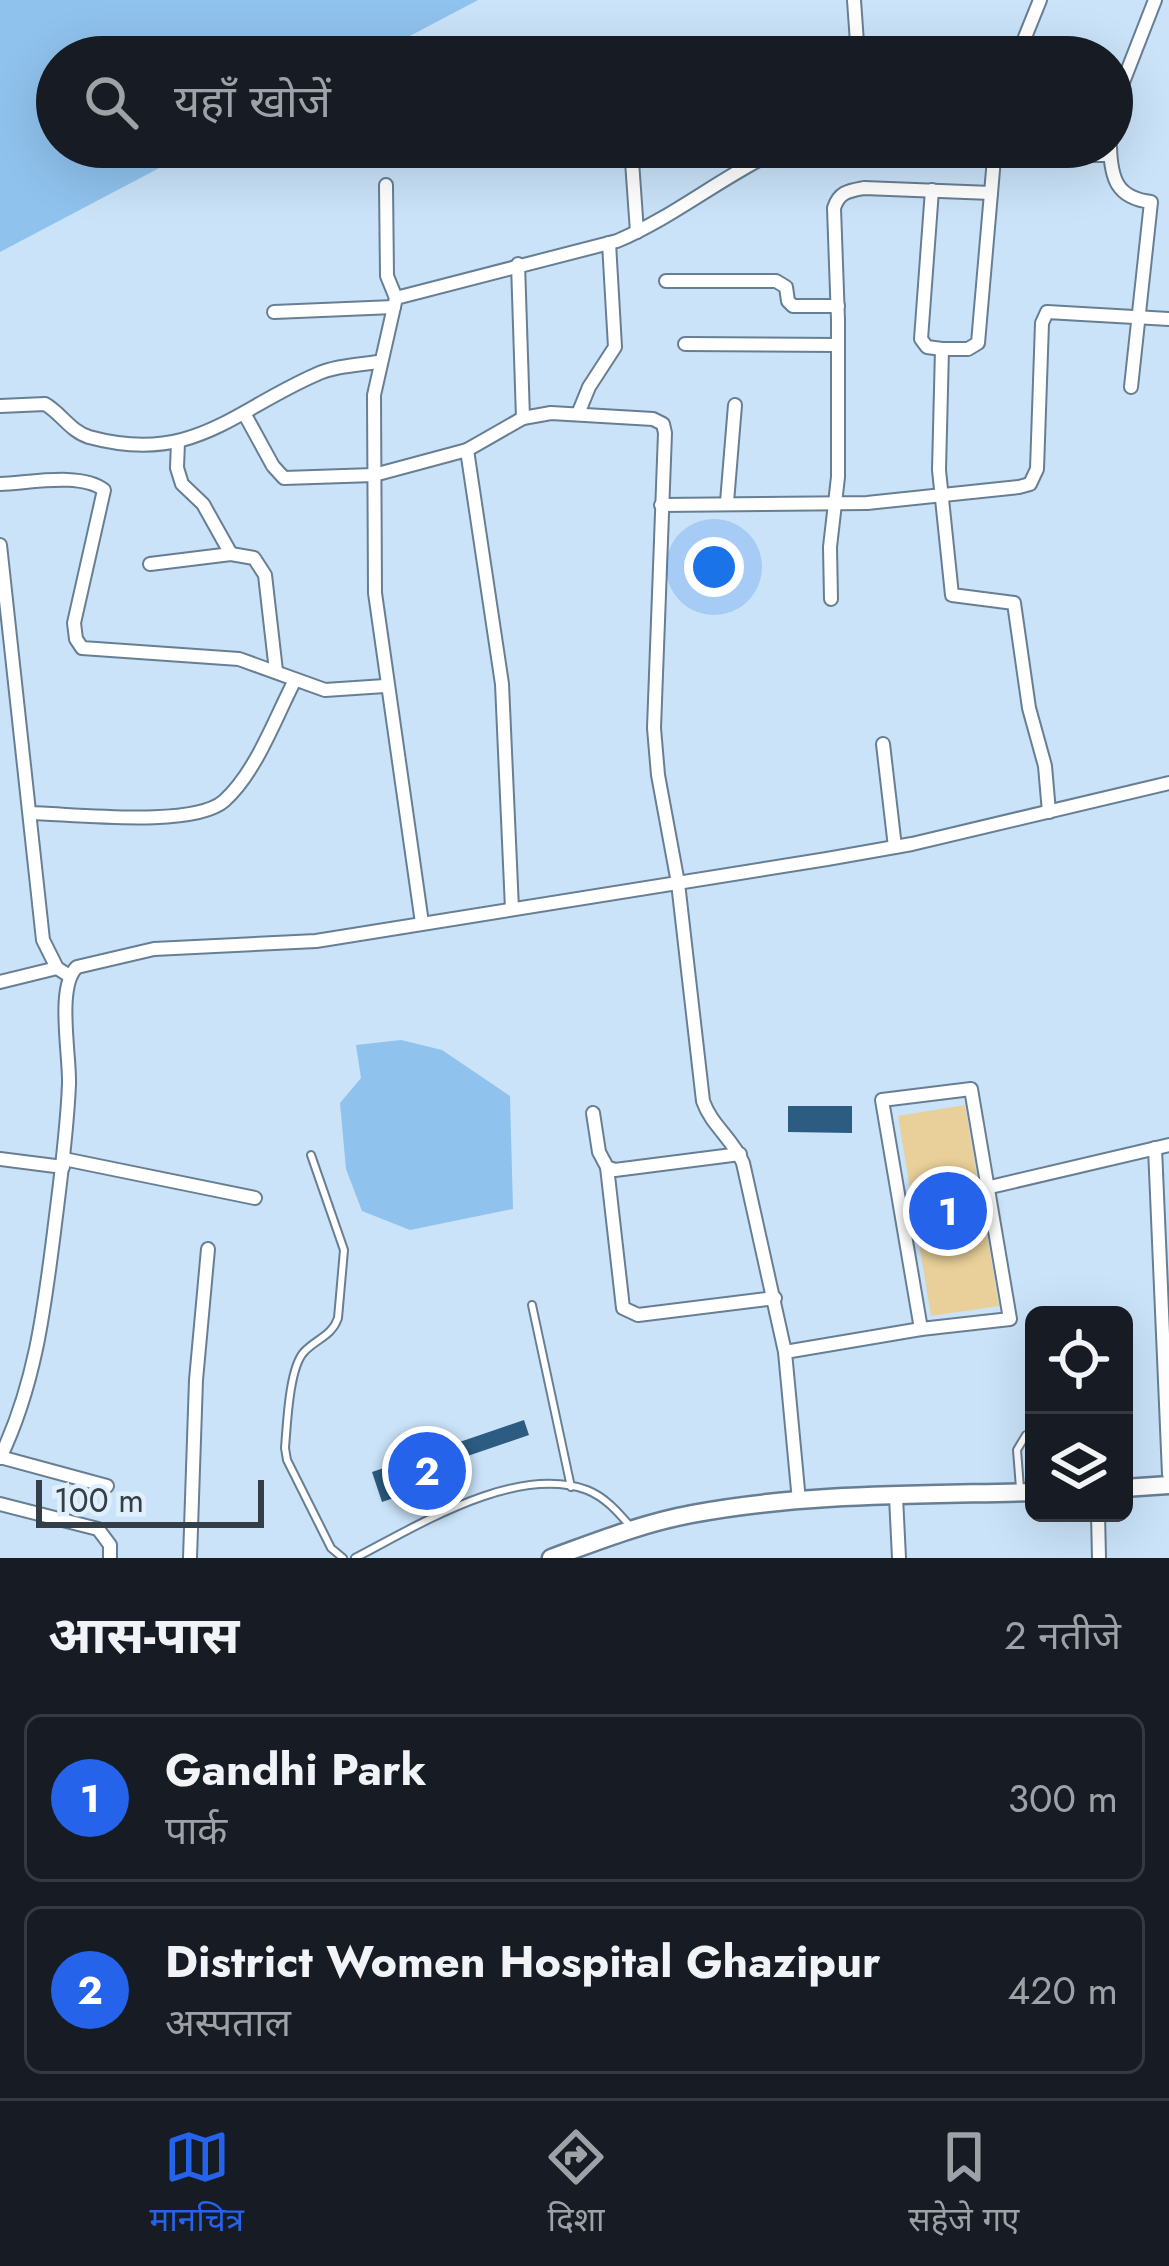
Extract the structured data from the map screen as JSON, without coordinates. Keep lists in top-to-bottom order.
{
  "scale_bar": "100 m",
  "page": {
    "search": "यहाँ खोजें",
    "pins": ["1", "2"],
    "scale": "100 m",
    "heading": ["आस-पास", "2 नतीजे"],
    "list": [
      {
        "mark": "1",
        "name": "Gandhi Park",
        "note": "पार्क",
        "value": "300 m"
      },
      {
        "mark": "2",
        "name": "District Women Hospital Ghazipur",
        "note": "अस्पताल",
        "value": "420 m"
      }
    ],
    "nav": ["मानचित्र", "दिशा", "सहेजे गए"]
  }
}
